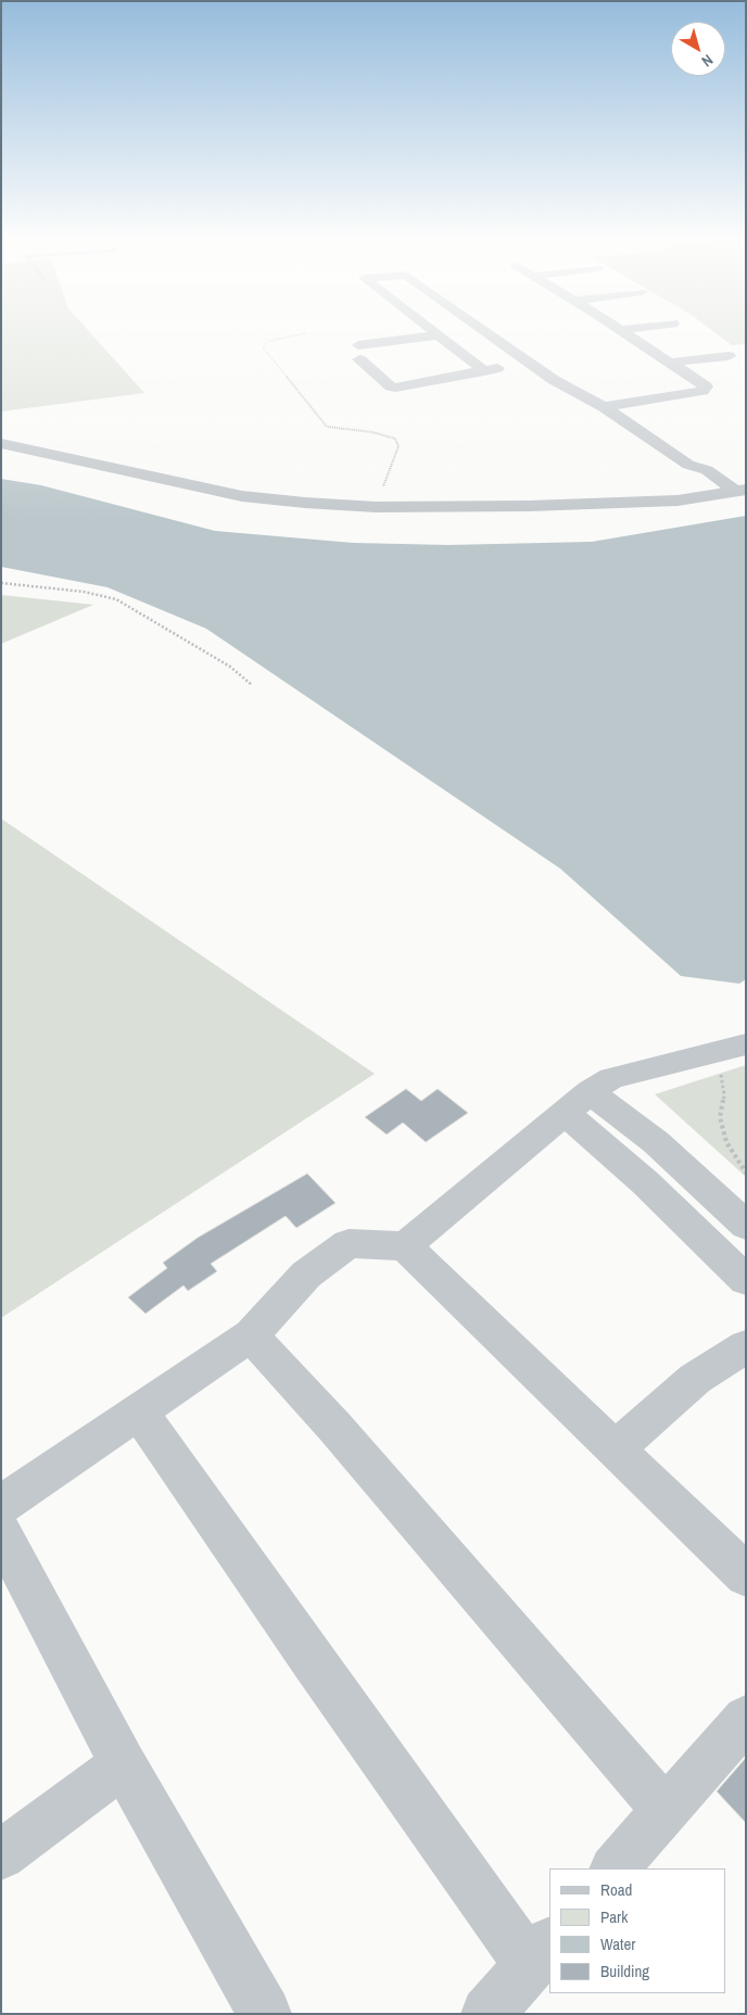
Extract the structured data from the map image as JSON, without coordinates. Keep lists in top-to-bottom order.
{
  "legend": [
    "Road",
    "Park",
    "Water",
    "Building"
  ],
  "north": "bottom right"
}
